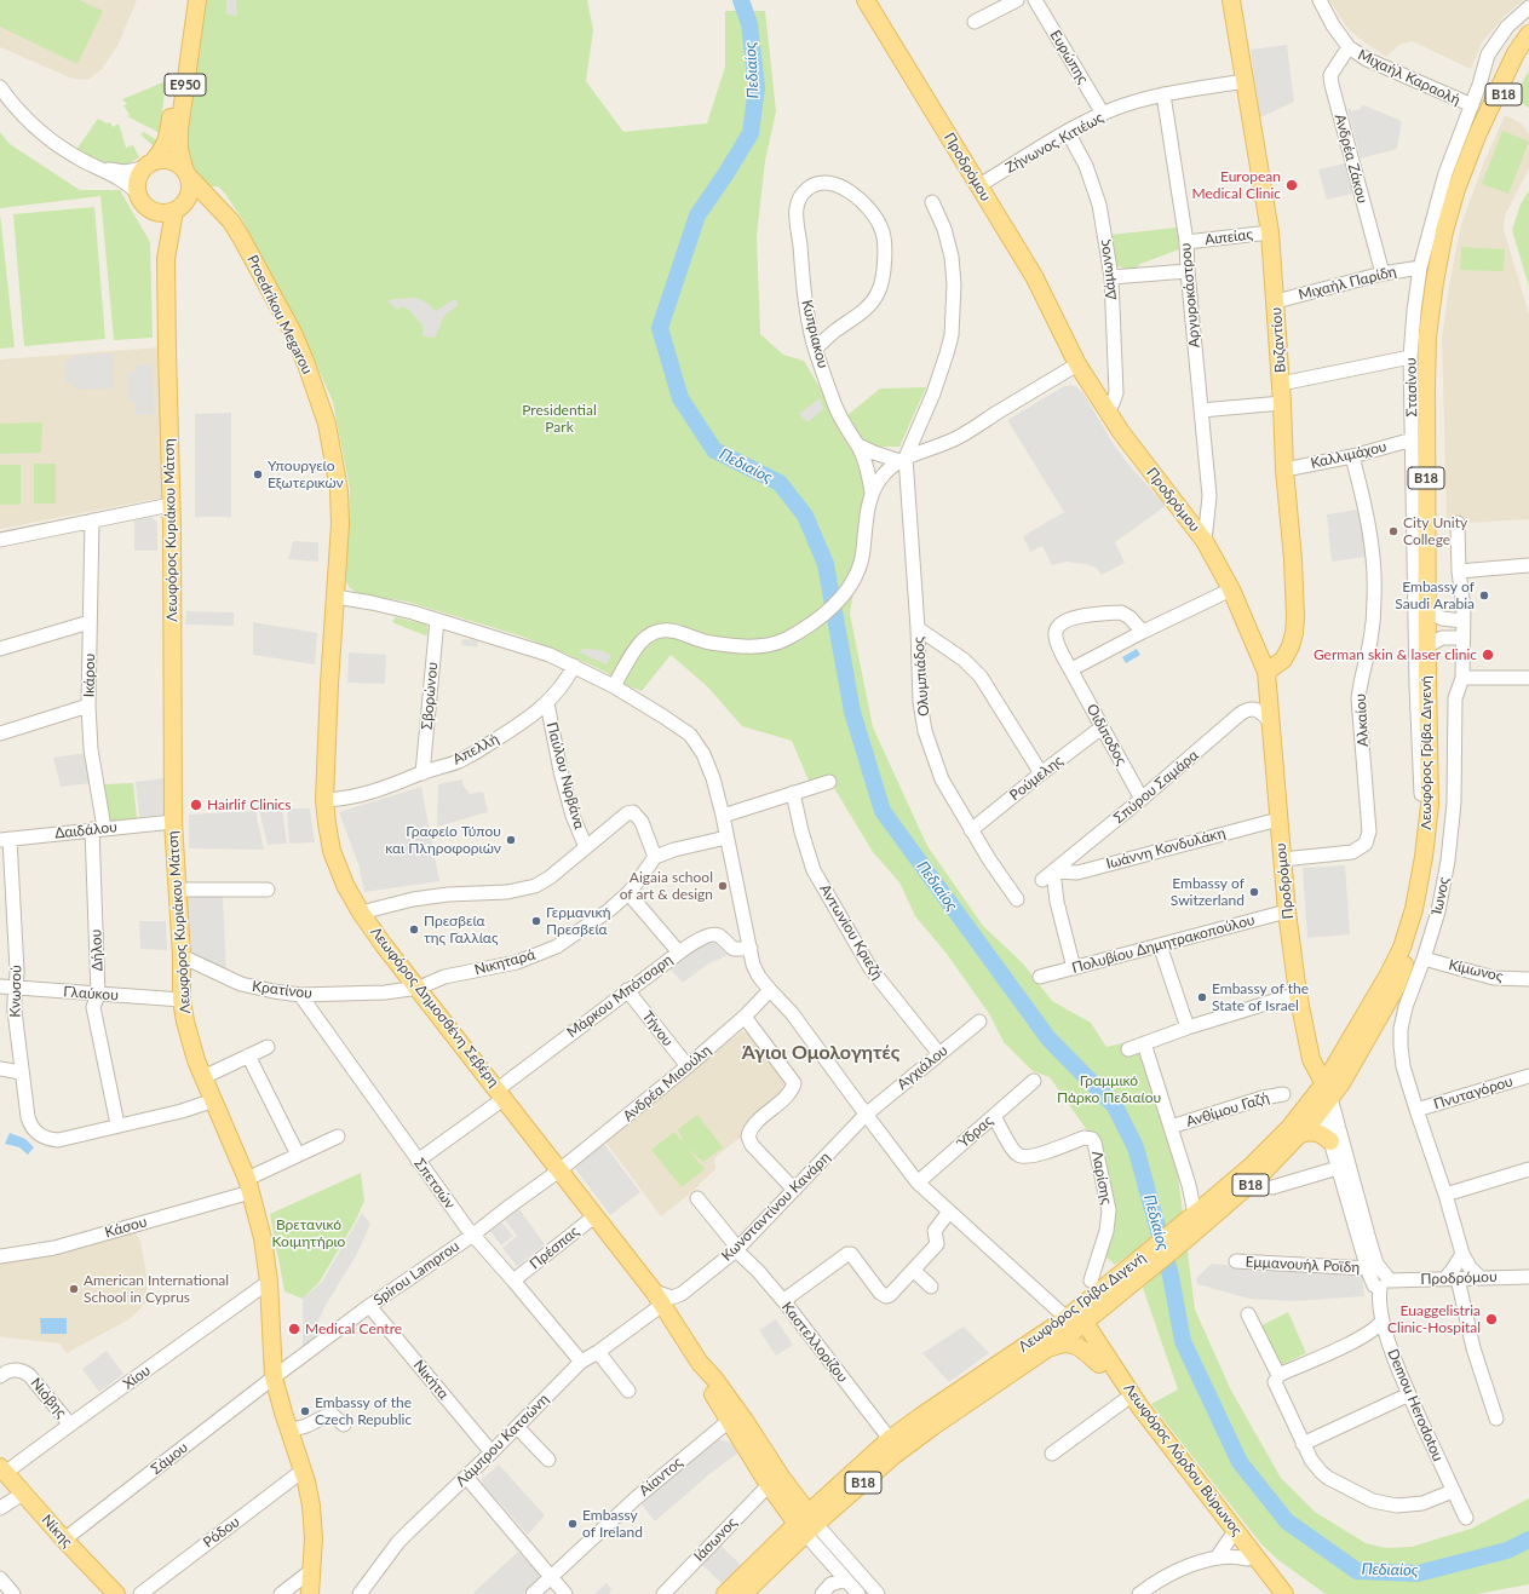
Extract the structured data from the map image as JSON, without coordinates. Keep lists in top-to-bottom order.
{
  "streets": {
    "main road": [
      "E950",
      "B18",
      "Προδρόμου",
      "Proedrikou Megarou",
      "Βυζαντίου",
      "Λεωφόρος Κυριάκου Μάτση",
      "Λεωφόρος Γρίβα Διγενή",
      "Λεωφόρος Δημοσθένη Σεβέρη",
      "Λεωφόρος Λόρδου Βύρωνος",
      "Νίκης"
    ],
    "street": [
      "Ευρώπης",
      "Μιχαήλ Καραολή",
      "Ζήνωνος Κιτιέως",
      "Ανδρέα Ζάκου",
      "Αιπείας",
      "Δάμωνος",
      "Μιχαήλ Παρίδη",
      "Αργυροκάστρου",
      "Κυπριακου",
      "Στασίνου",
      "Καλλιμάχου",
      "Ικάρου",
      "Ολυμπιάδος",
      "Σβορώνου",
      "Αλκαίου",
      "Οιδίποδος",
      "Απελλή",
      "Παύλου Νιρβάνα",
      "Ρούμελης",
      "Σπύρου Σαμάρα",
      "Δαιδάλου",
      "Ιωάννη Κονδυλάκη",
      "Ίωνος",
      "Αντωνίου Κριεζή",
      "Πολυβίου Δημητρακοπούλου",
      "Δήλου",
      "Νικηταρά",
      "Κίμωνος",
      "Κρατίνου",
      "Κνωσού",
      "Γλαύκου",
      "Μάρκου Μπότσαρη",
      "Τήνου",
      "Αγχιάλου",
      "Ανδρέα Μιαούλη",
      "Πνυταγόρου",
      "Ανθίμου Γαζή",
      "Ύδρας",
      "Λαρίσης",
      "Σπετσών",
      "Κωνσταντίνου Κανάρη",
      "Κάσου",
      "Πρέσπας",
      "Εμμανουήλ Ροϊδη",
      "Spirou Lamprou",
      "Καστελλορίζου",
      "Χίου",
      "Νικήτα",
      "Νιόβης",
      "Demou Herodotou",
      "Λάμπρου Κατσώνη",
      "Σάμου",
      "Αίαντος",
      "Ρόδου",
      "Ιάσωνος"
    ]
  },
  "crossings": [
    ["Ευρώπης", "Ζήνωνος Κιτιέως"],
    ["Μιχαήλ Καραολή", "Ανδρέα Ζάκου"],
    ["Μιχαήλ Καραολή", "Στασίνου"],
    ["E950", "Proedrikou Megarou"],
    ["E950", "Λεωφόρος Κυριάκου Μάτση"],
    ["Ζήνωνος Κιτιέως", "Προδρόμου"],
    ["Ζήνωνος Κιτιέως", "Δάμωνος"],
    ["Ζήνωνος Κιτιέως", "Αργυροκάστρου"],
    ["Ζήνωνος Κιτιέως", "Βυζαντίου"],
    ["Ανδρέα Ζάκου", "Μιχαήλ Παρίδη"],
    ["Προδρόμου", "Δάμωνος"],
    ["Προδρόμου", "Αργυροκάστρου"],
    ["Προδρόμου", "Βυζαντίου"],
    ["Προδρόμου", "Αλκαίου"],
    ["Προδρόμου", "Λεωφόρος Γρίβα Διγενή"],
    ["Προδρόμου", "Σπύρου Σαμάρα"],
    ["Προδρόμου", "Ιωάννη Κονδυλάκη"],
    ["Προδρόμου", "Ίωνος"],
    ["Προδρόμου", "Πολυβίου Δημητρακοπούλου"],
    ["Προδρόμου", "Εμμανουήλ Ροϊδη"],
    ["Προδρόμου", "Demou Herodotou"],
    ["Αιπείας", "Αργυροκάστρου"],
    ["Αιπείας", "Βυζαντίου"],
    ["Μιχαήλ Παρίδη", "Βυζαντίου"],
    ["Μιχαήλ Παρίδη", "Στασίνου"],
    ["Proedrikou Megarou", "Λεωφόρος Κυριάκου Μάτση"],
    ["Proedrikou Megarou", "Λεωφόρος Δημοσθένη Σεβέρη"],
    ["Βυζαντίου", "Καλλιμάχου"],
    ["Στασίνου", "Καλλιμάχου"],
    ["Καλλιμάχου", "Αλκαίου"],
    ["Λεωφόρος Κυριάκου Μάτση", "Δαιδάλου"],
    ["Λεωφόρος Κυριάκου Μάτση", "Κρατίνου"],
    ["Λεωφόρος Κυριάκου Μάτση", "Γλαύκου"],
    ["Λεωφόρος Κυριάκου Μάτση", "Κάσου"],
    ["Λεωφόρος Κυριάκου Μάτση", "Spirou Lamprou"],
    ["Λεωφόρος Κυριάκου Μάτση", "Χίου"],
    ["Λεωφόρος Κυριάκου Μάτση", "Σάμου"],
    ["Λεωφόρος Κυριάκου Μάτση", "Ρόδου"],
    ["Ικάρου", "Δαιδάλου"],
    ["Ικάρου", "Δήλου"],
    ["Ολυμπιάδος", "Ρούμελης"],
    ["Σβορώνου", "Απελλή"],
    ["Οιδίποδος", "Ρούμελης"],
    ["Οιδίποδος", "Σπύρου Σαμάρα"],
    ["Απελλή", "Παύλου Νιρβάνα"],
    ["Απελλή", "Λεωφόρος Δημοσθένη Σεβέρη"],
    ["Λεωφόρος Γρίβα Διγενή", "Λεωφόρος Δημοσθένη Σεβέρη"],
    ["Λεωφόρος Γρίβα Διγενή", "Καστελλορίζου"],
    ["Λεωφόρος Γρίβα Διγενή", "Λεωφόρος Λόρδου Βύρωνος"],
    ["Σπύρου Σαμάρα", "Ιωάννη Κονδυλάκη"],
    ["Δαιδάλου", "Δήλου"],
    ["Δαιδάλου", "Κνωσού"],
    ["Ίωνος", "Κίμωνος"],
    ["Ίωνος", "Πνυταγόρου"],
    ["Αντωνίου Κριεζή", "Αγχιάλου"],
    ["Δήλου", "Κνωσού"],
    ["Δήλου", "Γλαύκου"],
    ["Νικηταρά", "Κρατίνου"],
    ["Νικηταρά", "Λεωφόρος Δημοσθένη Σεβέρη"],
    ["Κρατίνου", "Λεωφόρος Δημοσθένη Σεβέρη"],
    ["Κρατίνου", "Σπετσών"],
    ["Κνωσού", "Γλαύκου"],
    ["Μάρκου Μπότσαρη", "Λεωφόρος Δημοσθένη Σεβέρη"],
    ["Μάρκου Μπότσαρη", "Τήνου"],
    ["Μάρκου Μπότσαρη", "Σπετσών"],
    ["Λεωφόρος Δημοσθένη Σεβέρη", "Ανδρέα Μιαούλη"],
    ["Λεωφόρος Δημοσθένη Σεβέρη", "Πρέσπας"],
    ["Λεωφόρος Δημοσθένη Σεβέρη", "Spirou Lamprou"],
    ["Λεωφόρος Δημοσθένη Σεβέρη", "Λάμπρου Κατσώνη"],
    ["Λεωφόρος Δημοσθένη Σεβέρη", "Αίαντος"],
    ["Λεωφόρος Δημοσθένη Σεβέρη", "Ιάσωνος"],
    ["Τήνου", "Ανδρέα Μιαούλη"],
    ["Αγχιάλου", "Κωνσταντίνου Κανάρη"],
    ["Ανδρέα Μιαούλη", "Spirou Lamprou"],
    ["Ύδρας", "Λαρίσης"],
    ["Σπετσών", "Πρέσπας"],
    ["Σπετσών", "Spirou Lamprou"],
    ["Σπετσών", "Λάμπρου Κατσώνη"],
    ["Κωνσταντίνου Κανάρη", "Καστελλορίζου"],
    ["Εμμανουήλ Ροϊδη", "Demou Herodotou"],
    ["Spirou Lamprou", "Νικήτα"],
    ["Spirou Lamprou", "Σάμου"],
    ["Χίου", "Νιόβης"],
    ["Χίου", "Νίκης"],
    ["Νικήτα", "Λάμπρου Κατσώνη"],
    ["Σάμου", "Νίκης"]
  ],
  "districts": ["Άγιοι Ομολογητές"],
  "water": ["Πεδιαίος"],
  "parks": ["Presidential Park", "Γραμμικό Πάρκο Πεδιαίου", "Βρετανικό Κοιμητήριο"],
  "places": [
    "European Medical Clinic",
    "Υπουργείο Εξωτερικών",
    "City Unity College",
    "Embassy of Saudi Arabia",
    "German skin & laser clinic",
    "Hairlif Clinics",
    "Γραφείο Τύπου και Πληροφοριών",
    "Aigaia school of art & design",
    "Embassy of Switzerland",
    "Γερμανική Πρεσβεία",
    "Πρεσβεία της Γαλλίας",
    "Embassy of the State of Israel",
    "American International School in Cyprus",
    "Euaggelistria Clinic-Hospital",
    "Medical Centre",
    "Embassy of the Czech Republic",
    "Embassy of Ireland"
  ]
}
